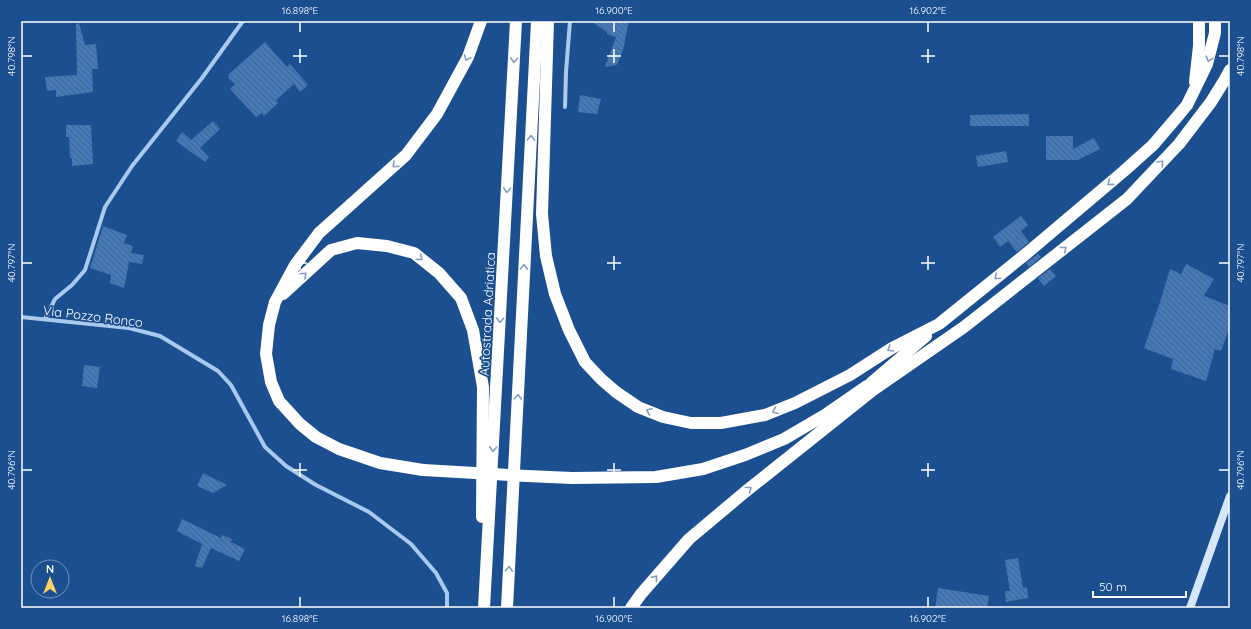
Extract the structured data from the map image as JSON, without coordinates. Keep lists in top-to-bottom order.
{
  "streets": {
    "highway": ["Autostrada Adriatica"],
    "street": ["Via Pozzo Ronco"]
  },
  "scale_bar": "50 m",
  "north": "top",
  "coordinates": [
    "16.898°E",
    "16.900°E",
    "16.902°E",
    "40.798°N",
    "40.797°N",
    "40.796°N"
  ]
}
